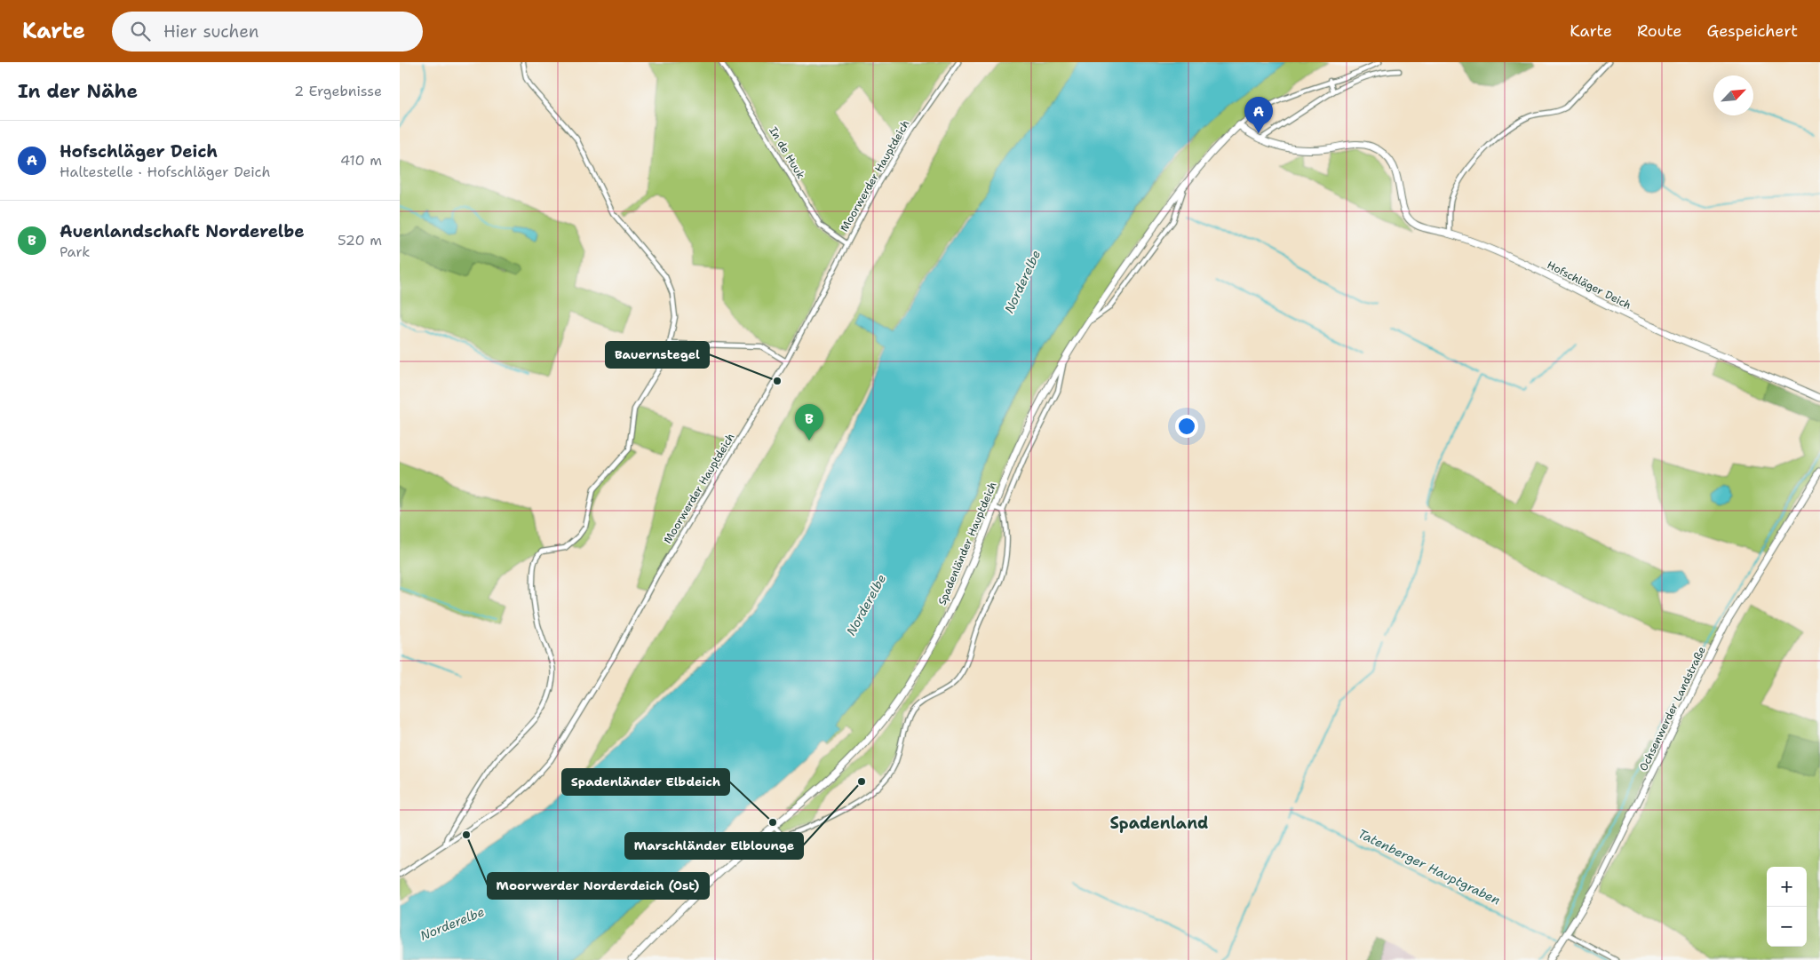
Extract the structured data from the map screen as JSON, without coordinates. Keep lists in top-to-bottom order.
{
  "streets": {
    "street": [
      "In de Huuk",
      "Moorwerder Hauptdeich",
      "Hofschläger Deich",
      "Spadenländer Hauptdeich",
      "Ochsenwerder Landstraße"
    ]
  },
  "crossings": [
    ["In de Huuk", "Moorwerder Hauptdeich"],
    ["Hofschläger Deich", "Spadenländer Hauptdeich"]
  ],
  "districts": ["Spadenland"],
  "water": ["Norderelbe", "Tatenberger Hauptgraben"],
  "places": [
    "Bauernstegel",
    "Marschländer Elblounge",
    "Spadenländer Elbdeich",
    "Moorwerder Norderdeich (Ost)"
  ],
  "north": "top right",
  "page": {
    "header": "Karte",
    "search": "Hier suchen",
    "nav": ["Karte", "Route", "Gespeichert"],
    "heading": ["In der Nähe", "2 Ergebnisse"],
    "pins": ["A", "B"],
    "list": [
      {
        "mark": "A",
        "name": "Hofschläger Deich",
        "note": "Haltestelle · Hofschläger Deich",
        "value": "410 m"
      },
      {
        "mark": "B",
        "name": "Auenlandschaft Norderelbe",
        "note": "Park",
        "value": "520 m"
      }
    ],
    "map_buttons": ["+", "−"]
  }
}
